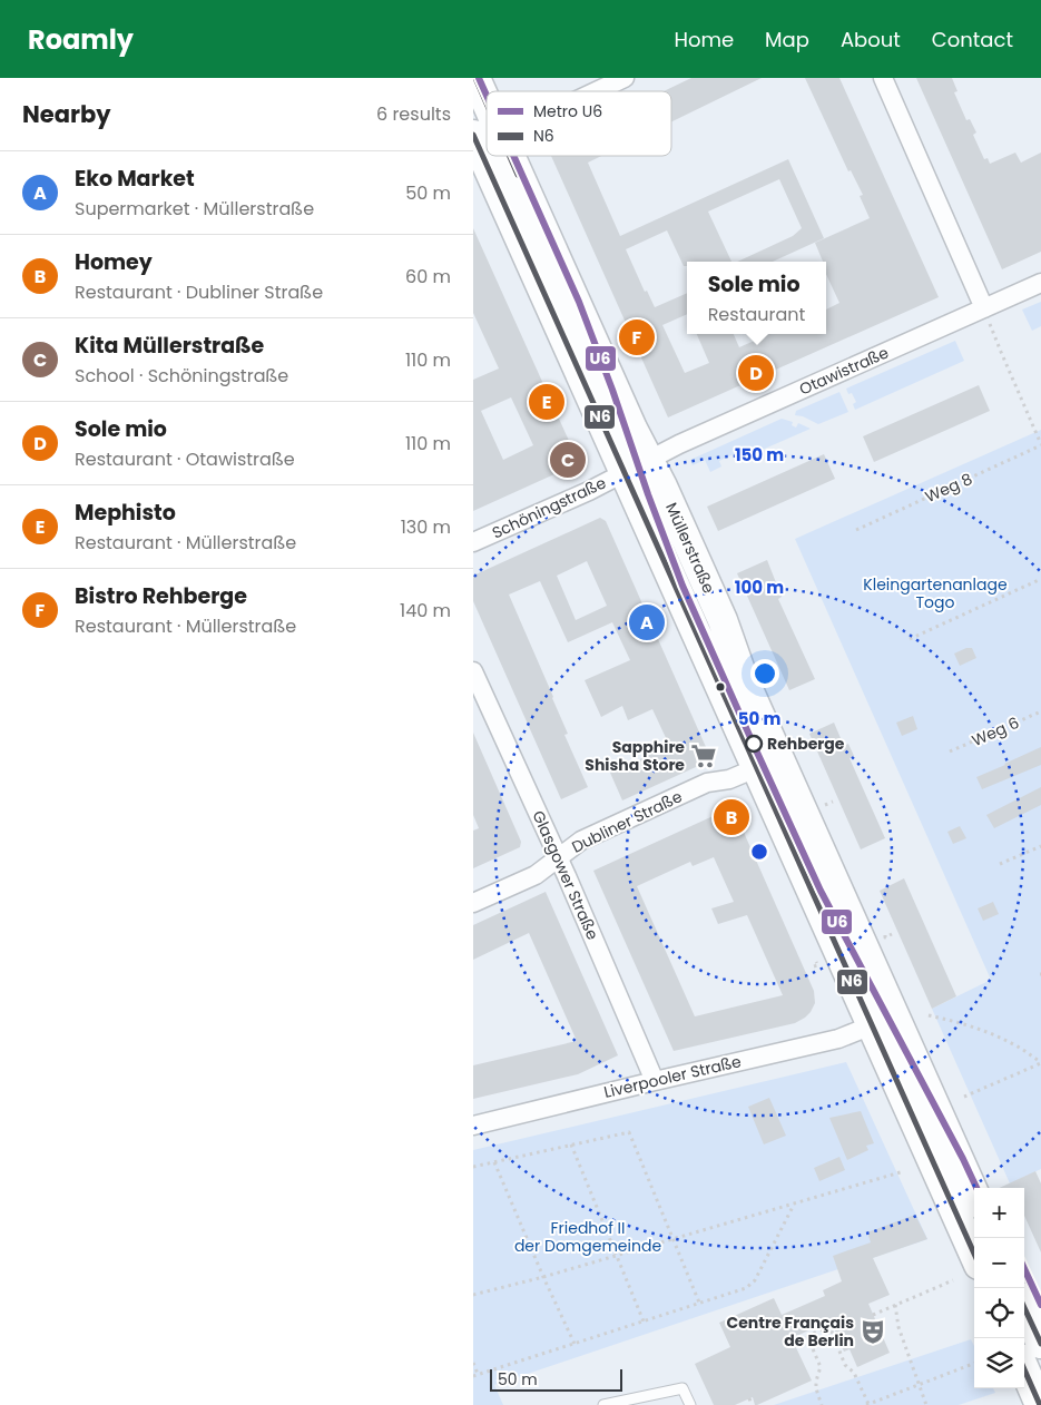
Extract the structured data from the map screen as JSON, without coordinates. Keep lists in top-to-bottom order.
{
  "streets": {
    "main road": ["Müllerstraße"],
    "street": [
      "Otawistraße",
      "Schöningstraße",
      "Dubliner Straße",
      "Glasgower Straße",
      "Liverpooler Straße"
    ],
    "path": ["Weg 8", "Weg 6"]
  },
  "crossings": [
    ["Otawistraße", "Schöningstraße"],
    ["Otawistraße", "Müllerstraße"],
    ["Schöningstraße", "Müllerstraße"],
    ["Müllerstraße", "Dubliner Straße"],
    ["Müllerstraße", "Liverpooler Straße"],
    ["Dubliner Straße", "Glasgower Straße"],
    ["Glasgower Straße", "Liverpooler Straße"]
  ],
  "parks": ["Kleingartenanlage Togo", "Friedhof II der Domgemeinde"],
  "places": {
    "other": ["Rehberge"],
    "supermarket": ["Sapphire Shisha Store"],
    "theatre": ["Centre Français de Berlin"]
  },
  "lines": ["metro line U6", "transit line N6"],
  "legend": ["Metro U6", "N6"],
  "scale_bar": "50 m",
  "page": {
    "header": "Roamly",
    "nav": [
      "Home",
      "Map",
      "About",
      "Contact"
    ],
    "heading": ["Nearby", "6 results"],
    "list": [
      {
        "mark": "A",
        "name": "Eko Market",
        "note": "Supermarket · Müllerstraße",
        "value": "50 m"
      },
      {
        "mark": "B",
        "name": "Homey",
        "note": "Restaurant · Dubliner Straße",
        "value": "60 m"
      },
      {
        "mark": "C",
        "name": "Kita Müllerstraße",
        "note": "School · Schöningstraße",
        "value": "110 m"
      },
      {
        "mark": "D",
        "name": "Sole mio",
        "note": "Restaurant · Otawistraße",
        "value": "110 m"
      },
      {
        "mark": "E",
        "name": "Mephisto",
        "note": "Restaurant · Müllerstraße",
        "value": "130 m"
      },
      {
        "mark": "F",
        "name": "Bistro Rehberge",
        "note": "Restaurant · Müllerstraße",
        "value": "140 m"
      }
    ],
    "popup": ["Sole mio", "Restaurant"],
    "pins": [
      "F",
      "D",
      "E",
      "C",
      "A",
      "B"
    ],
    "map_buttons": ["+", "−"],
    "scale": "50 m"
  },
  "rings": ["150 m", "100 m", "50 m"]
}
